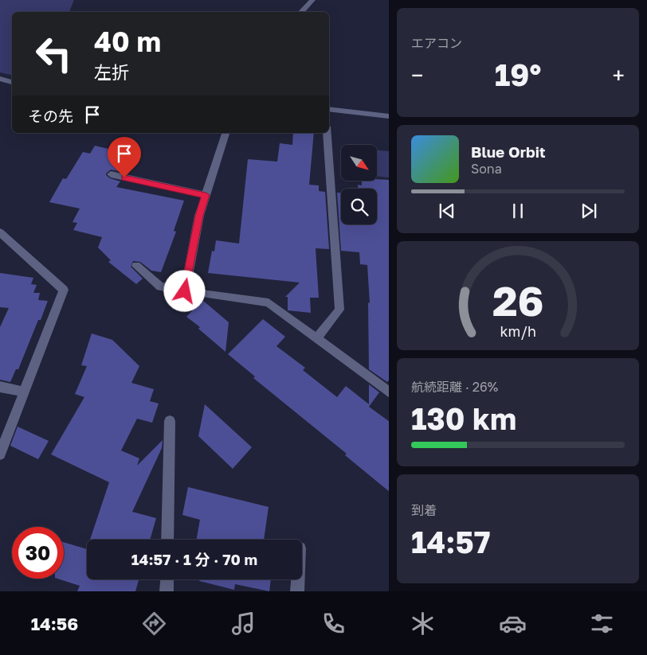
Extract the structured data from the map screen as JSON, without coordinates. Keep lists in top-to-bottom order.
{
  "north": "bottom right",
  "page": {
    "tile": [
      "エアコン",
      ["航続距離 · 26%", "130 km"],
      ["到着", "14:57"]
    ],
    "turn": ["40 m", "左折"],
    "heat": ["−", "19°", "+"],
    "then": "その先",
    "song": ["Blue Orbit", "Sona"],
    "limit": "30",
    "trip": "14:57 · 1 分 · 70 m",
    "tabs": "14:56",
    "gauge": ["26", "km/h"]
  }
}
